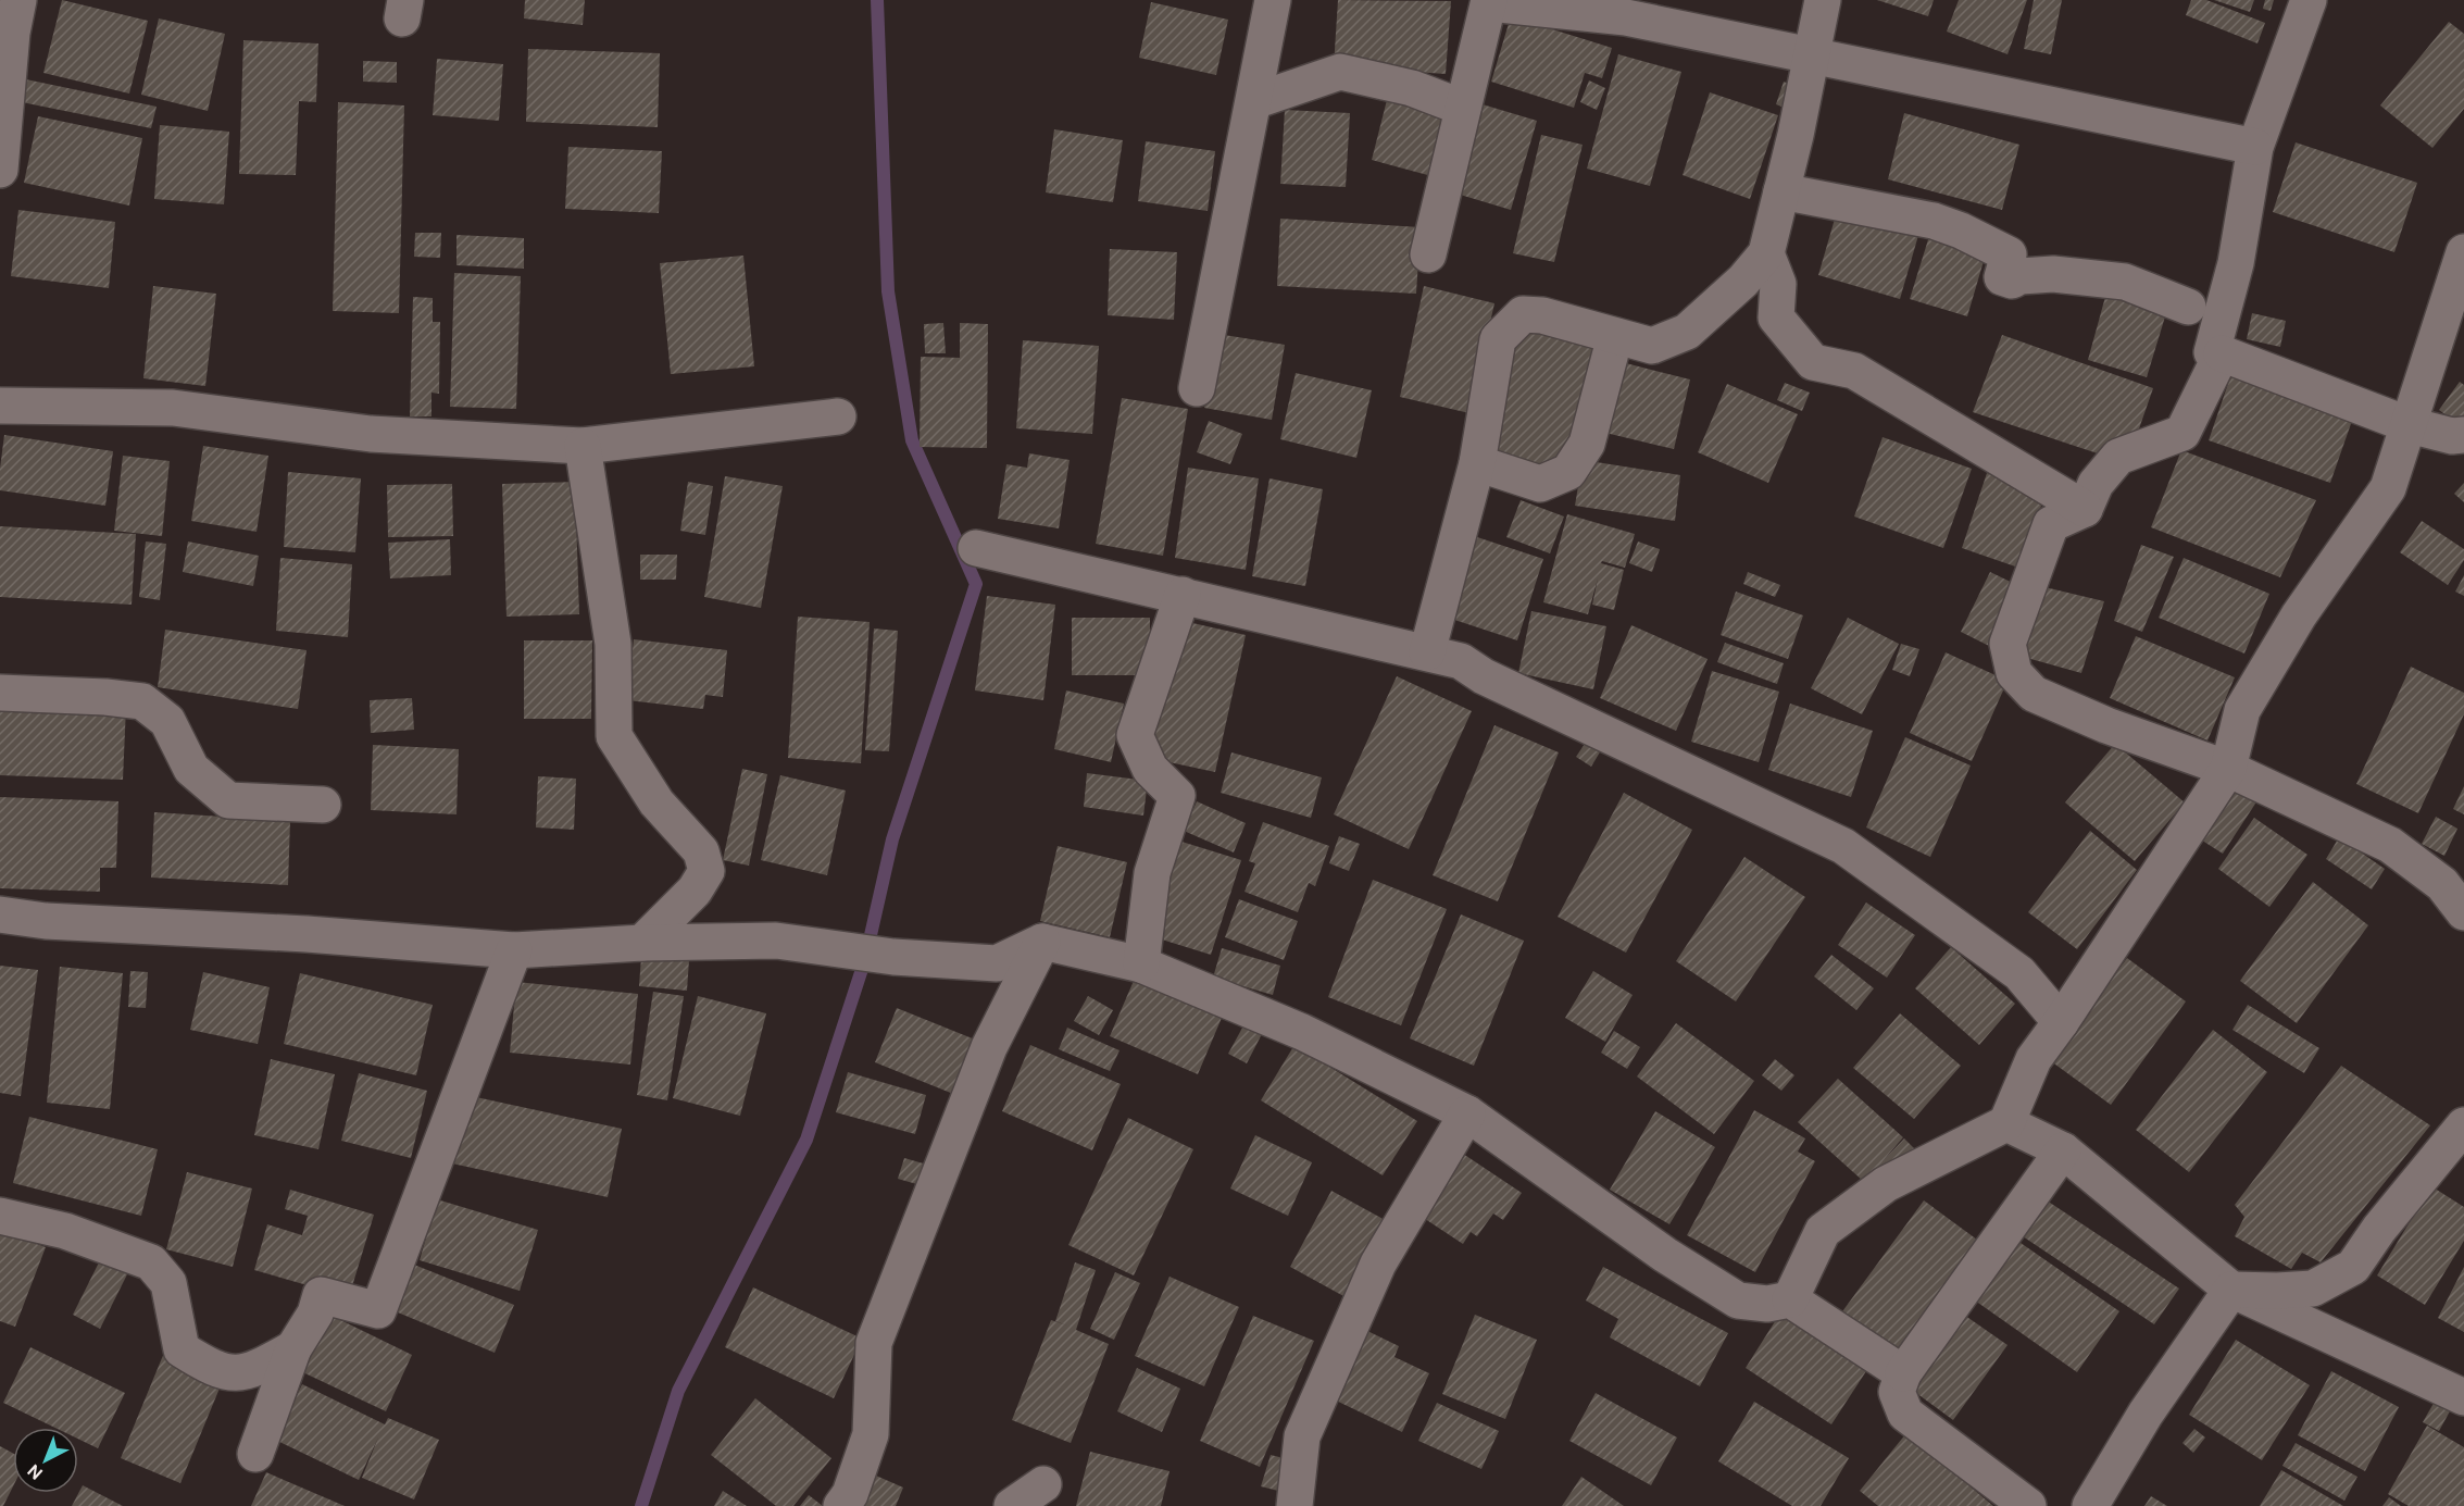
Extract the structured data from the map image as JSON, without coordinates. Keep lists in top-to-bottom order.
{
  "north": "bottom left"
}
